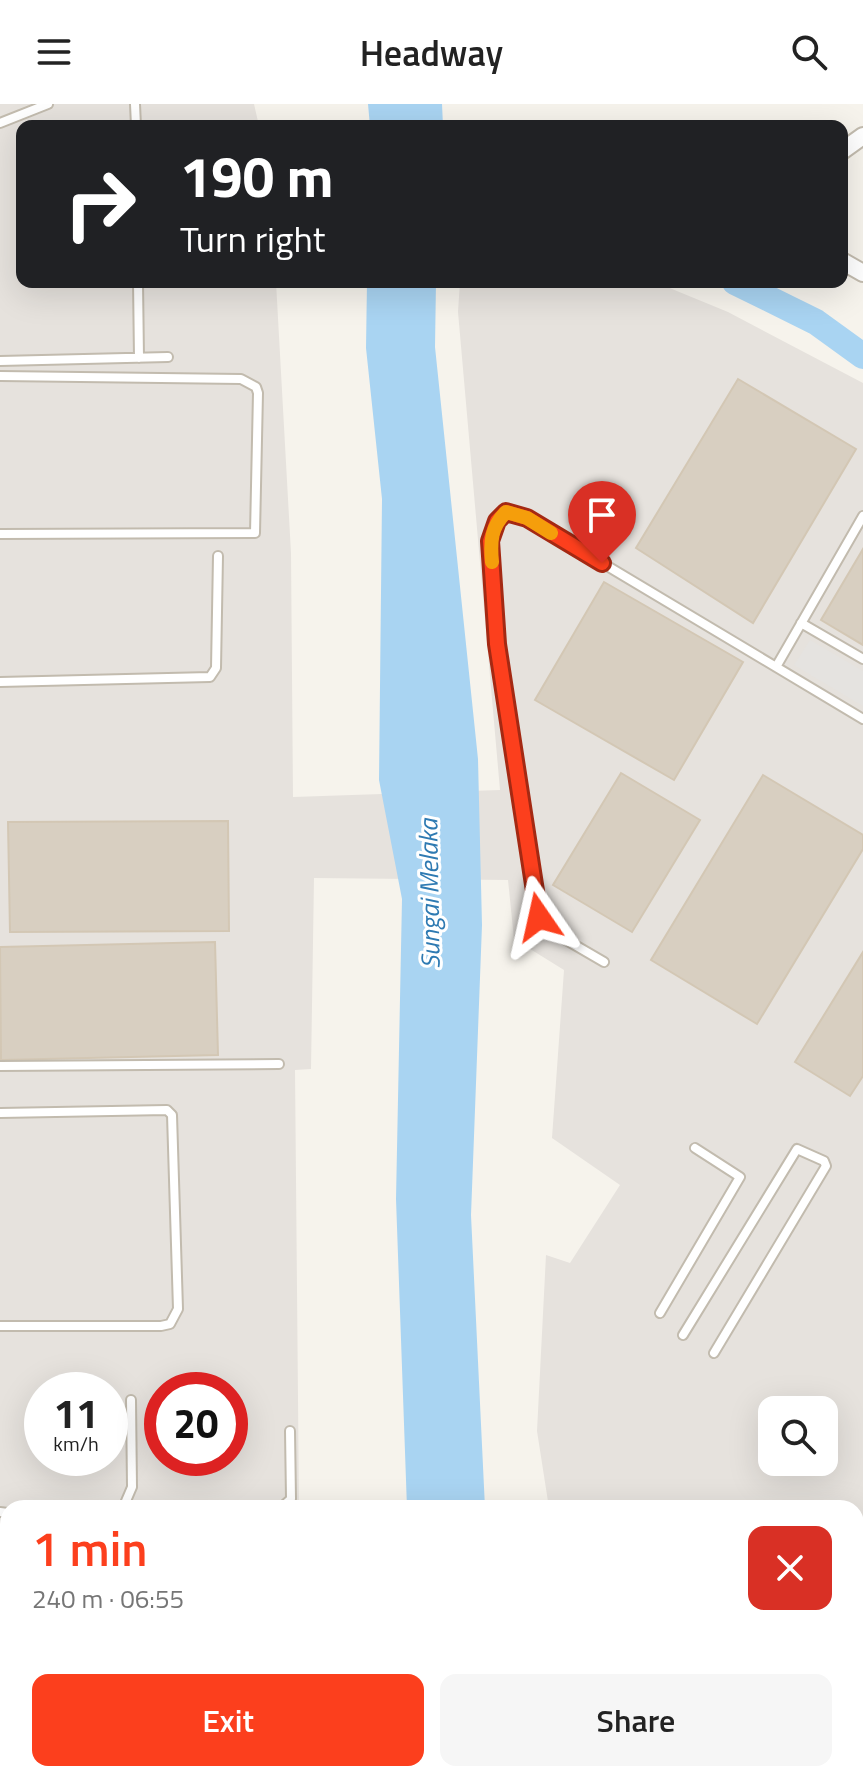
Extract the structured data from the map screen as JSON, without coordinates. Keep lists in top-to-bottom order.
{
  "water": ["Sungai Melaka"],
  "page": {
    "header": "Headway",
    "turn": ["190 m", "Turn right"],
    "speed": "11 km/h",
    "limit": "20",
    "heading": ["1 min", "240 m · 06:55"],
    "buttons": ["Exit", "Share"]
  }
}
